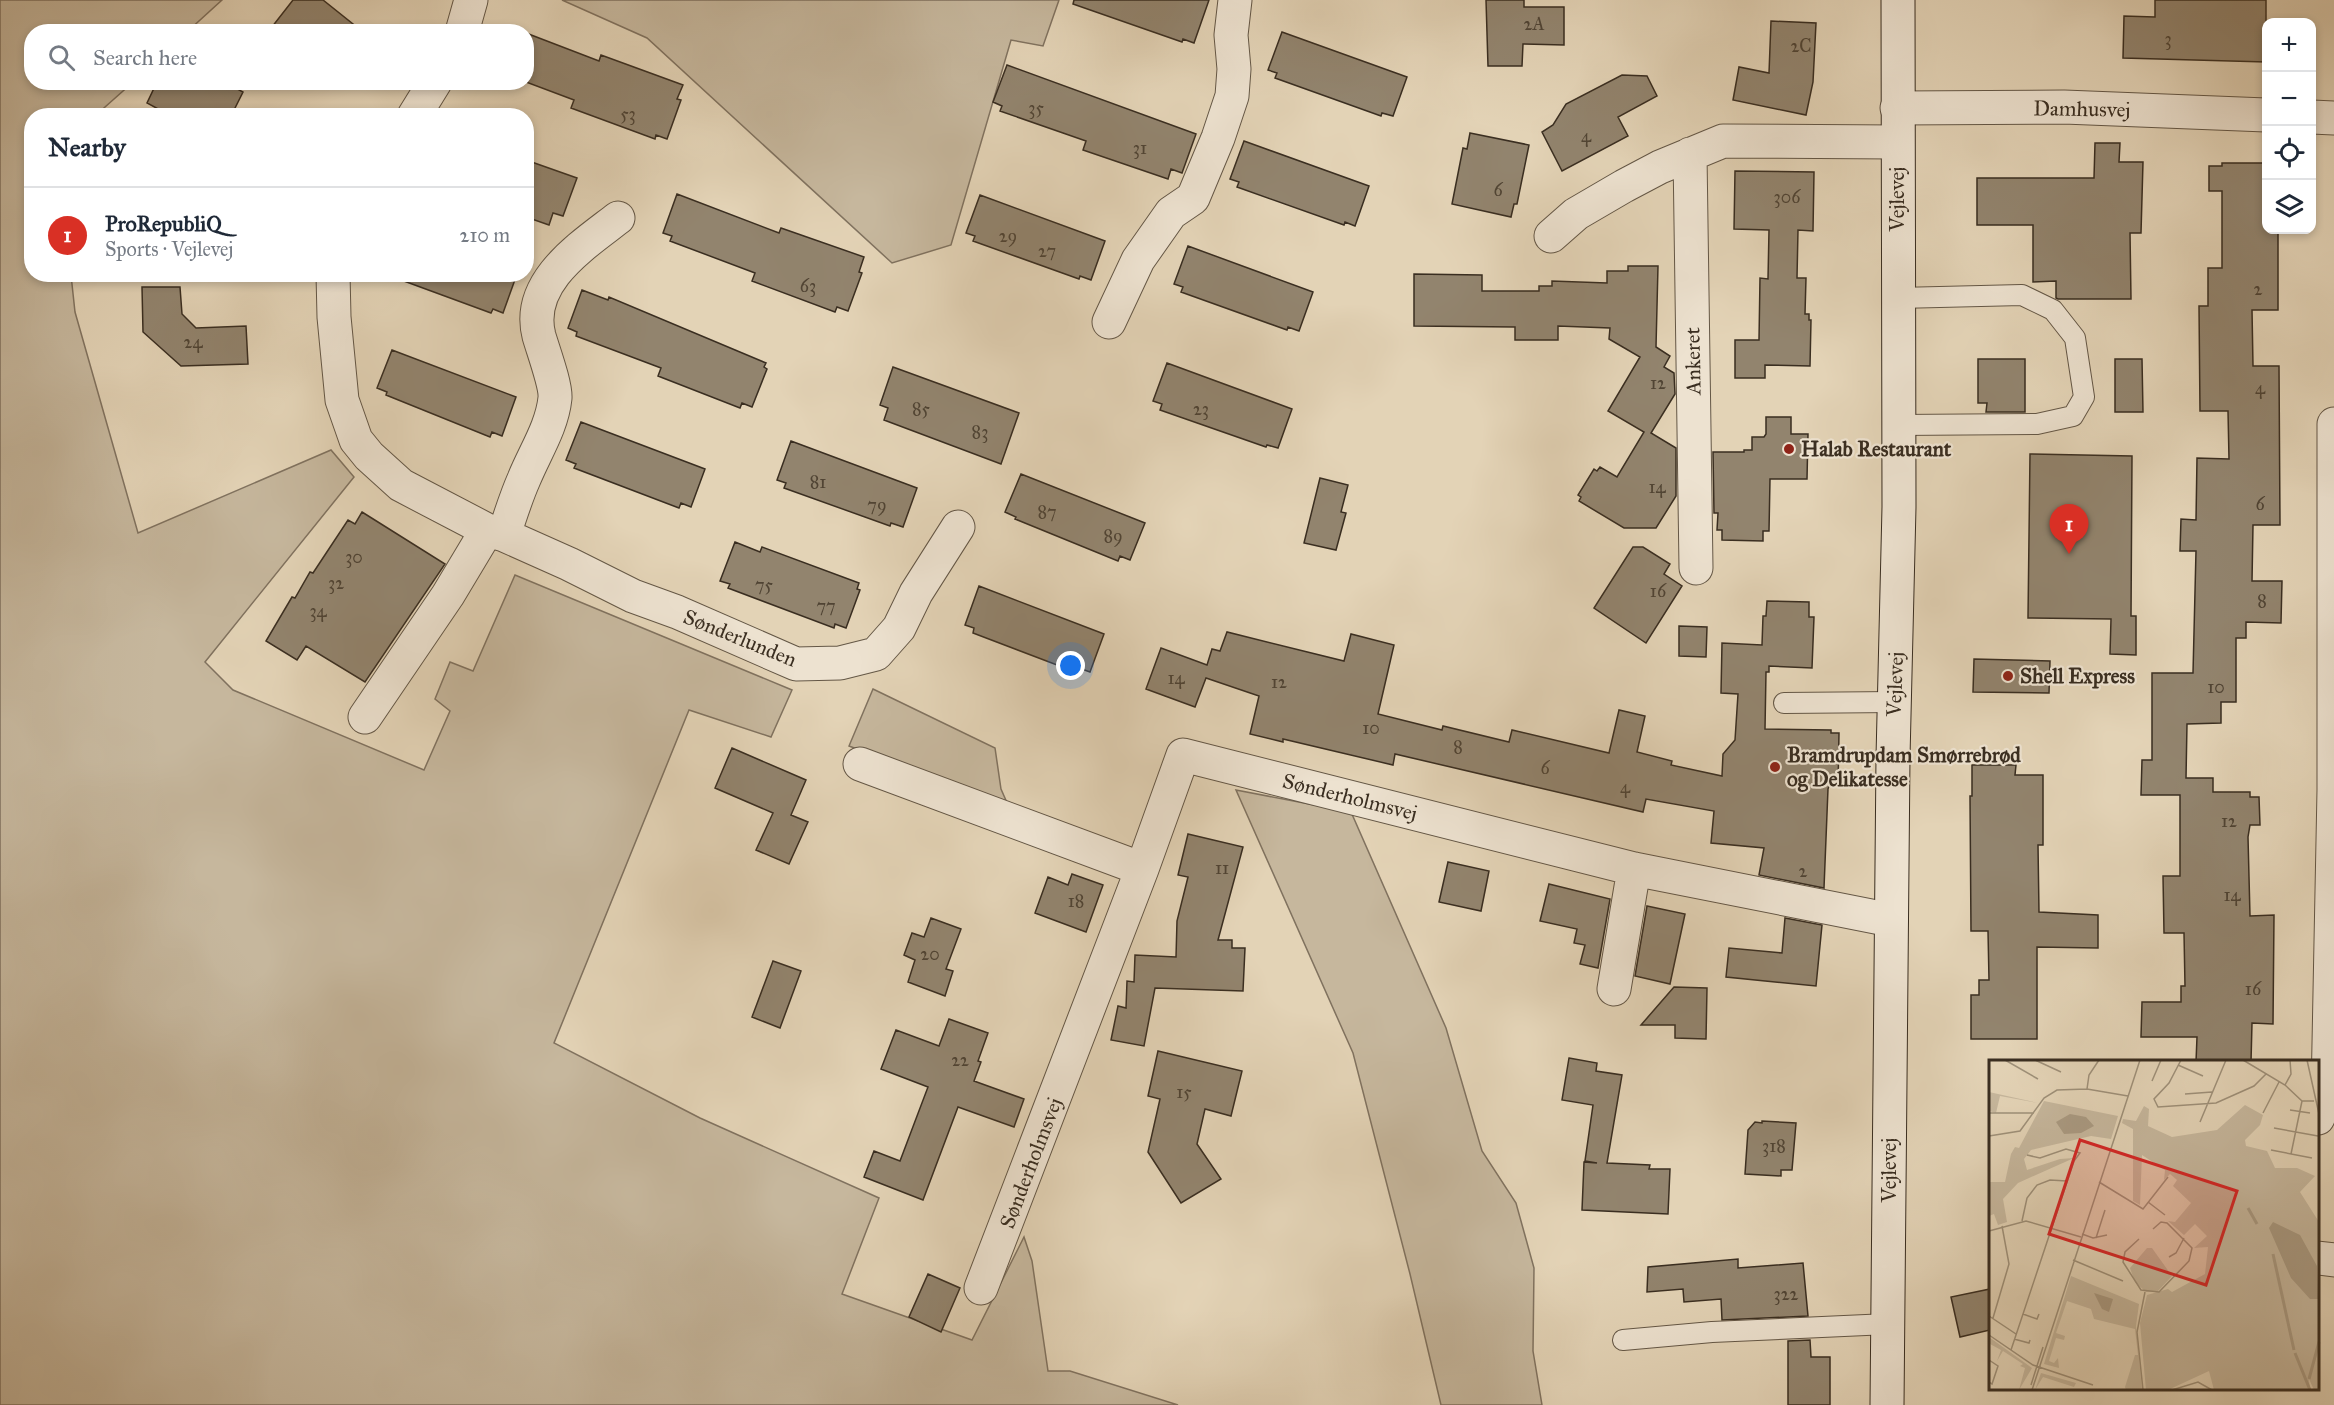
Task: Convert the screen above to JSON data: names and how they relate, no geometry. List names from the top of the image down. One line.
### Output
{"streets":{"street":["Damhusvej","Vejlevej","Ankeret","Sønderlunden","Sønderholmsvej"]},"crossings":[["Damhusvej","Vejlevej"],["Vejlevej","Sønderholmsvej"]],"places":["Halab Restaurant","Shell Express","Bramdrupdam Smørrebrød og Delikatesse"],"house_numbers":["2A","3","2C","35","53","4","31","6","306","29","27","63","2","24","12","4","85","23","83","81","14","6","79","87","89","30","32","75","16","8","77","34","14","12","10","10","8","6","4","12","11","2","14","18","20","16","22","15","318","322"],"page":{"map_buttons":["+","−"],"search":"Search here","heading":"Nearby","list":[{"mark":"1","name":"ProRepubliQ","note":"Sports · Vejlevej","value":"210 m"}],"pins":"1"}}
